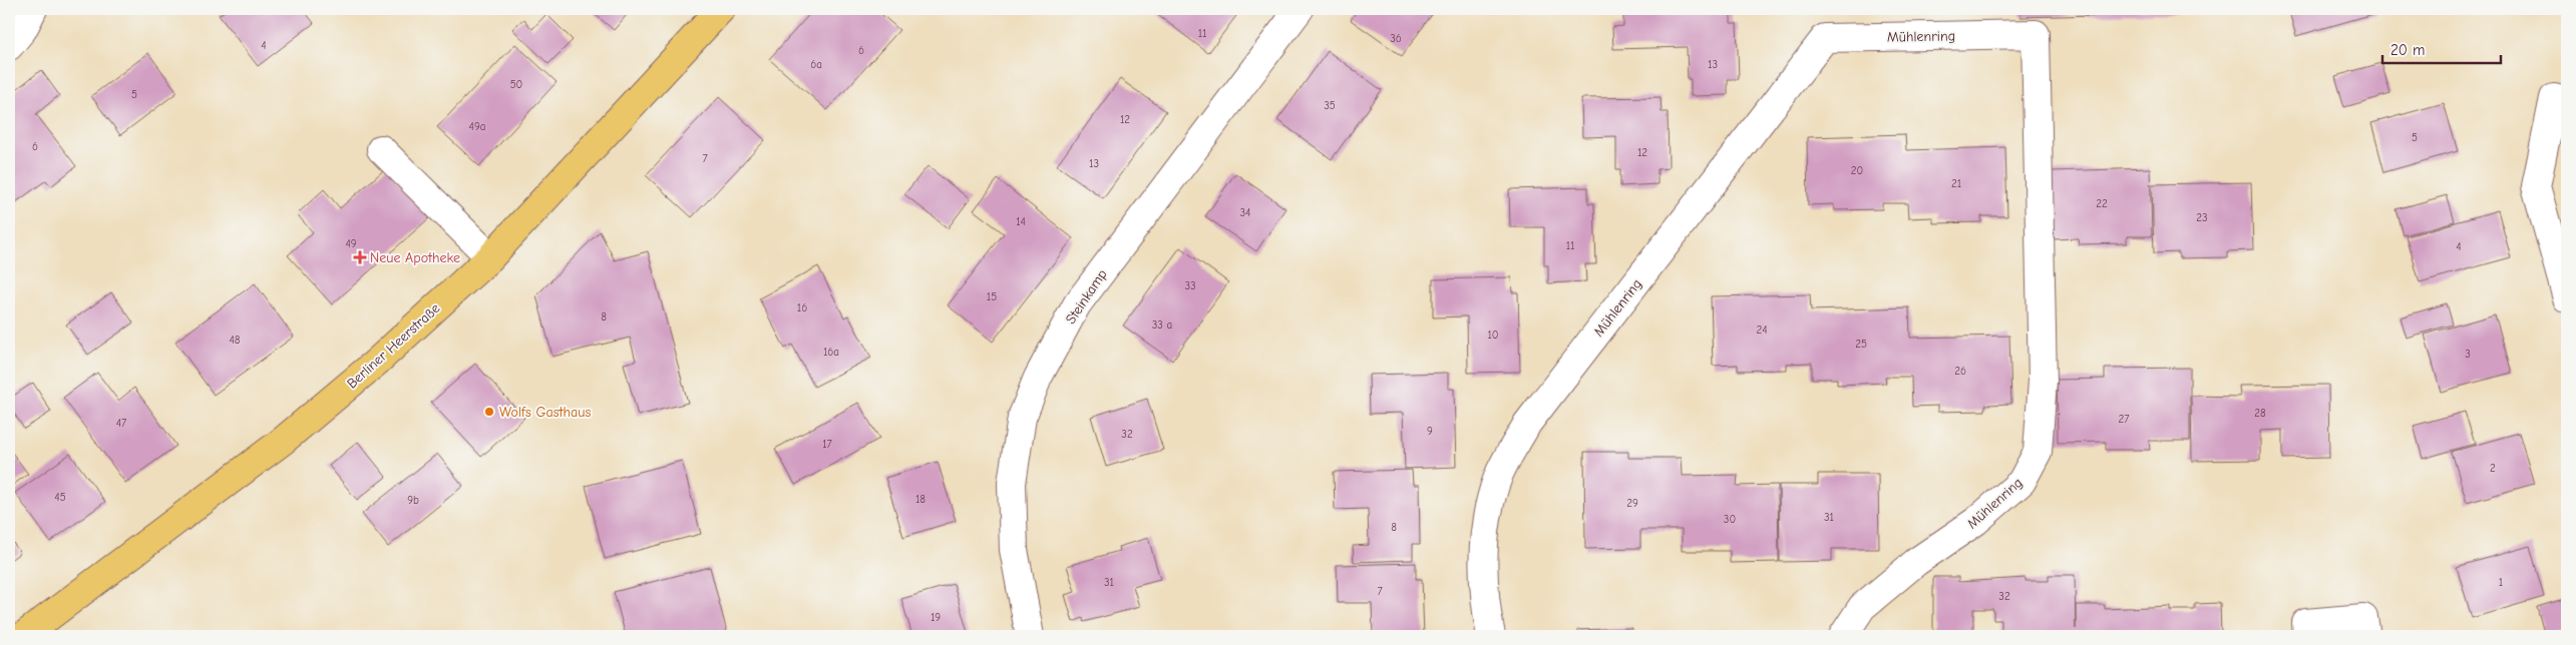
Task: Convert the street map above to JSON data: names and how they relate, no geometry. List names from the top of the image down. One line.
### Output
{"streets":{"main road":["Berliner Heerstraße"],"street":["Mühlenring","Steinkamp"]},"places":{"health":["Neue Apotheke"],"other":["Wolfs Gasthaus"]},"house_numbers":["11","36","4","6","6a","13","50","5","35","12","49a","5","6","12","7","13","20","21","22","34","23","14","49","11","4","33","15","16","8","33 a","24","10","48","25","16a","3","26","28","27","47","9","32","17","2","45","18","9b","29","31","30","8","31","1","7","32","19"],"scale_bar":"20 m"}
